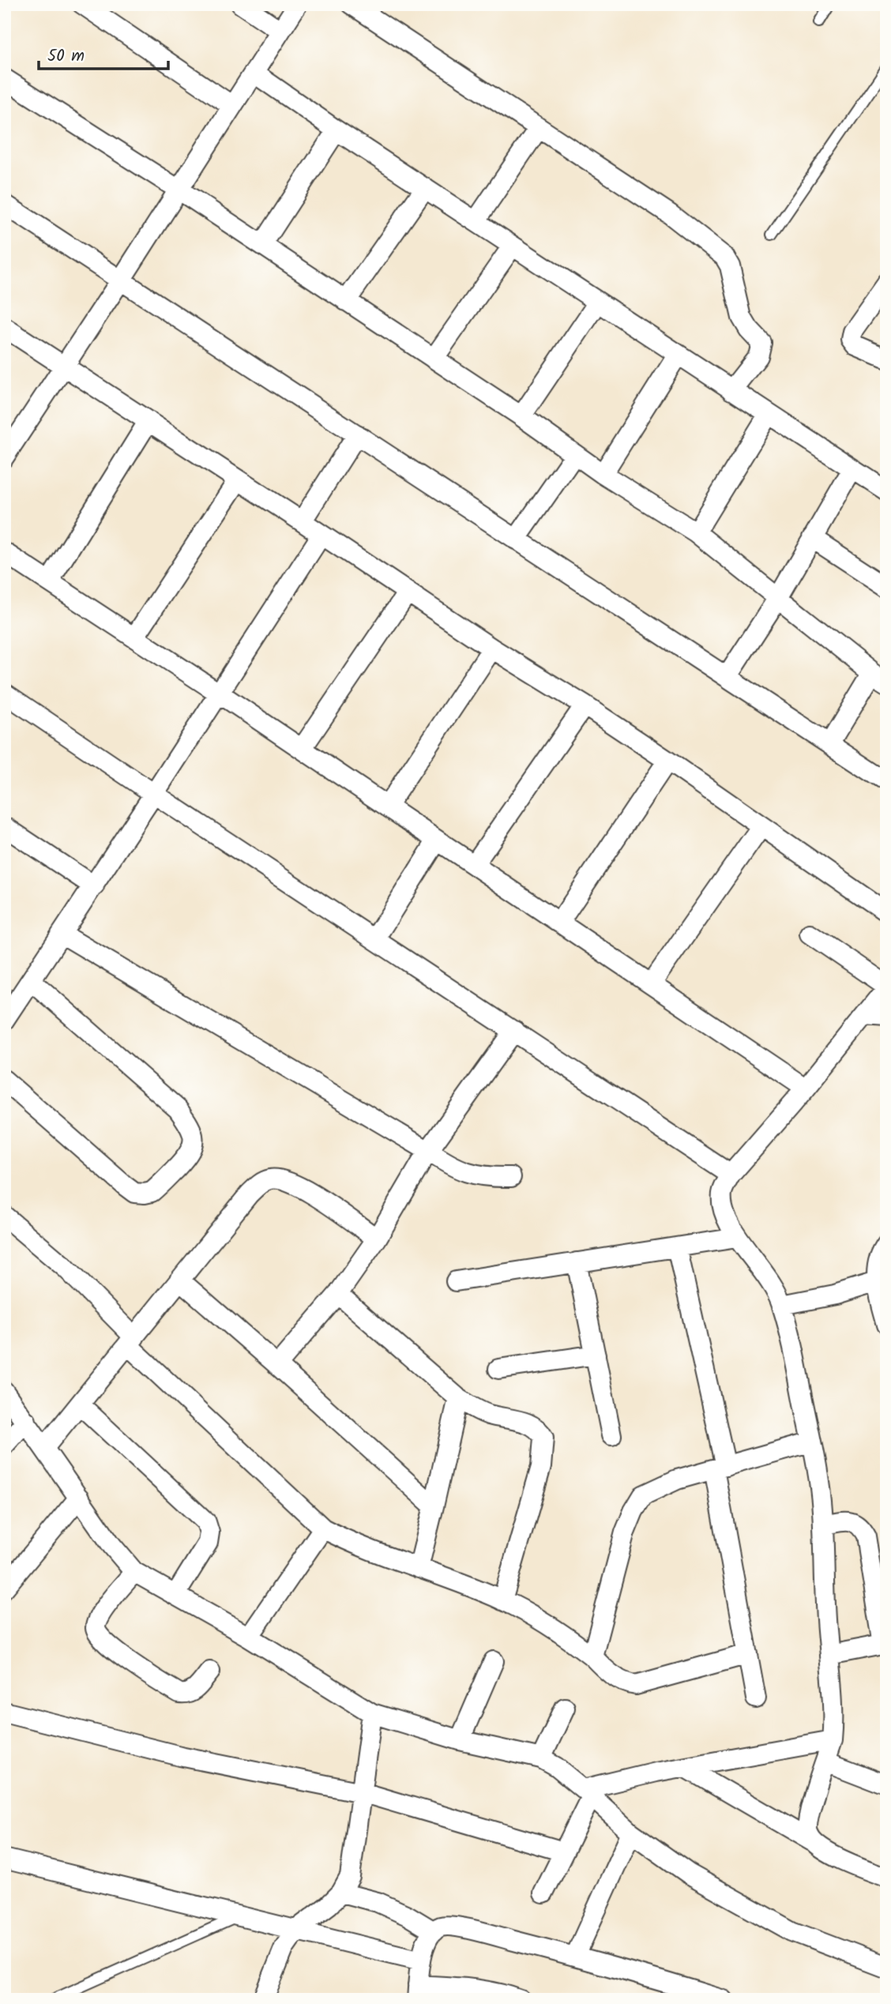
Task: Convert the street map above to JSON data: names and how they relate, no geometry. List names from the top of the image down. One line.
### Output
{"scale_bar":"50 m"}
